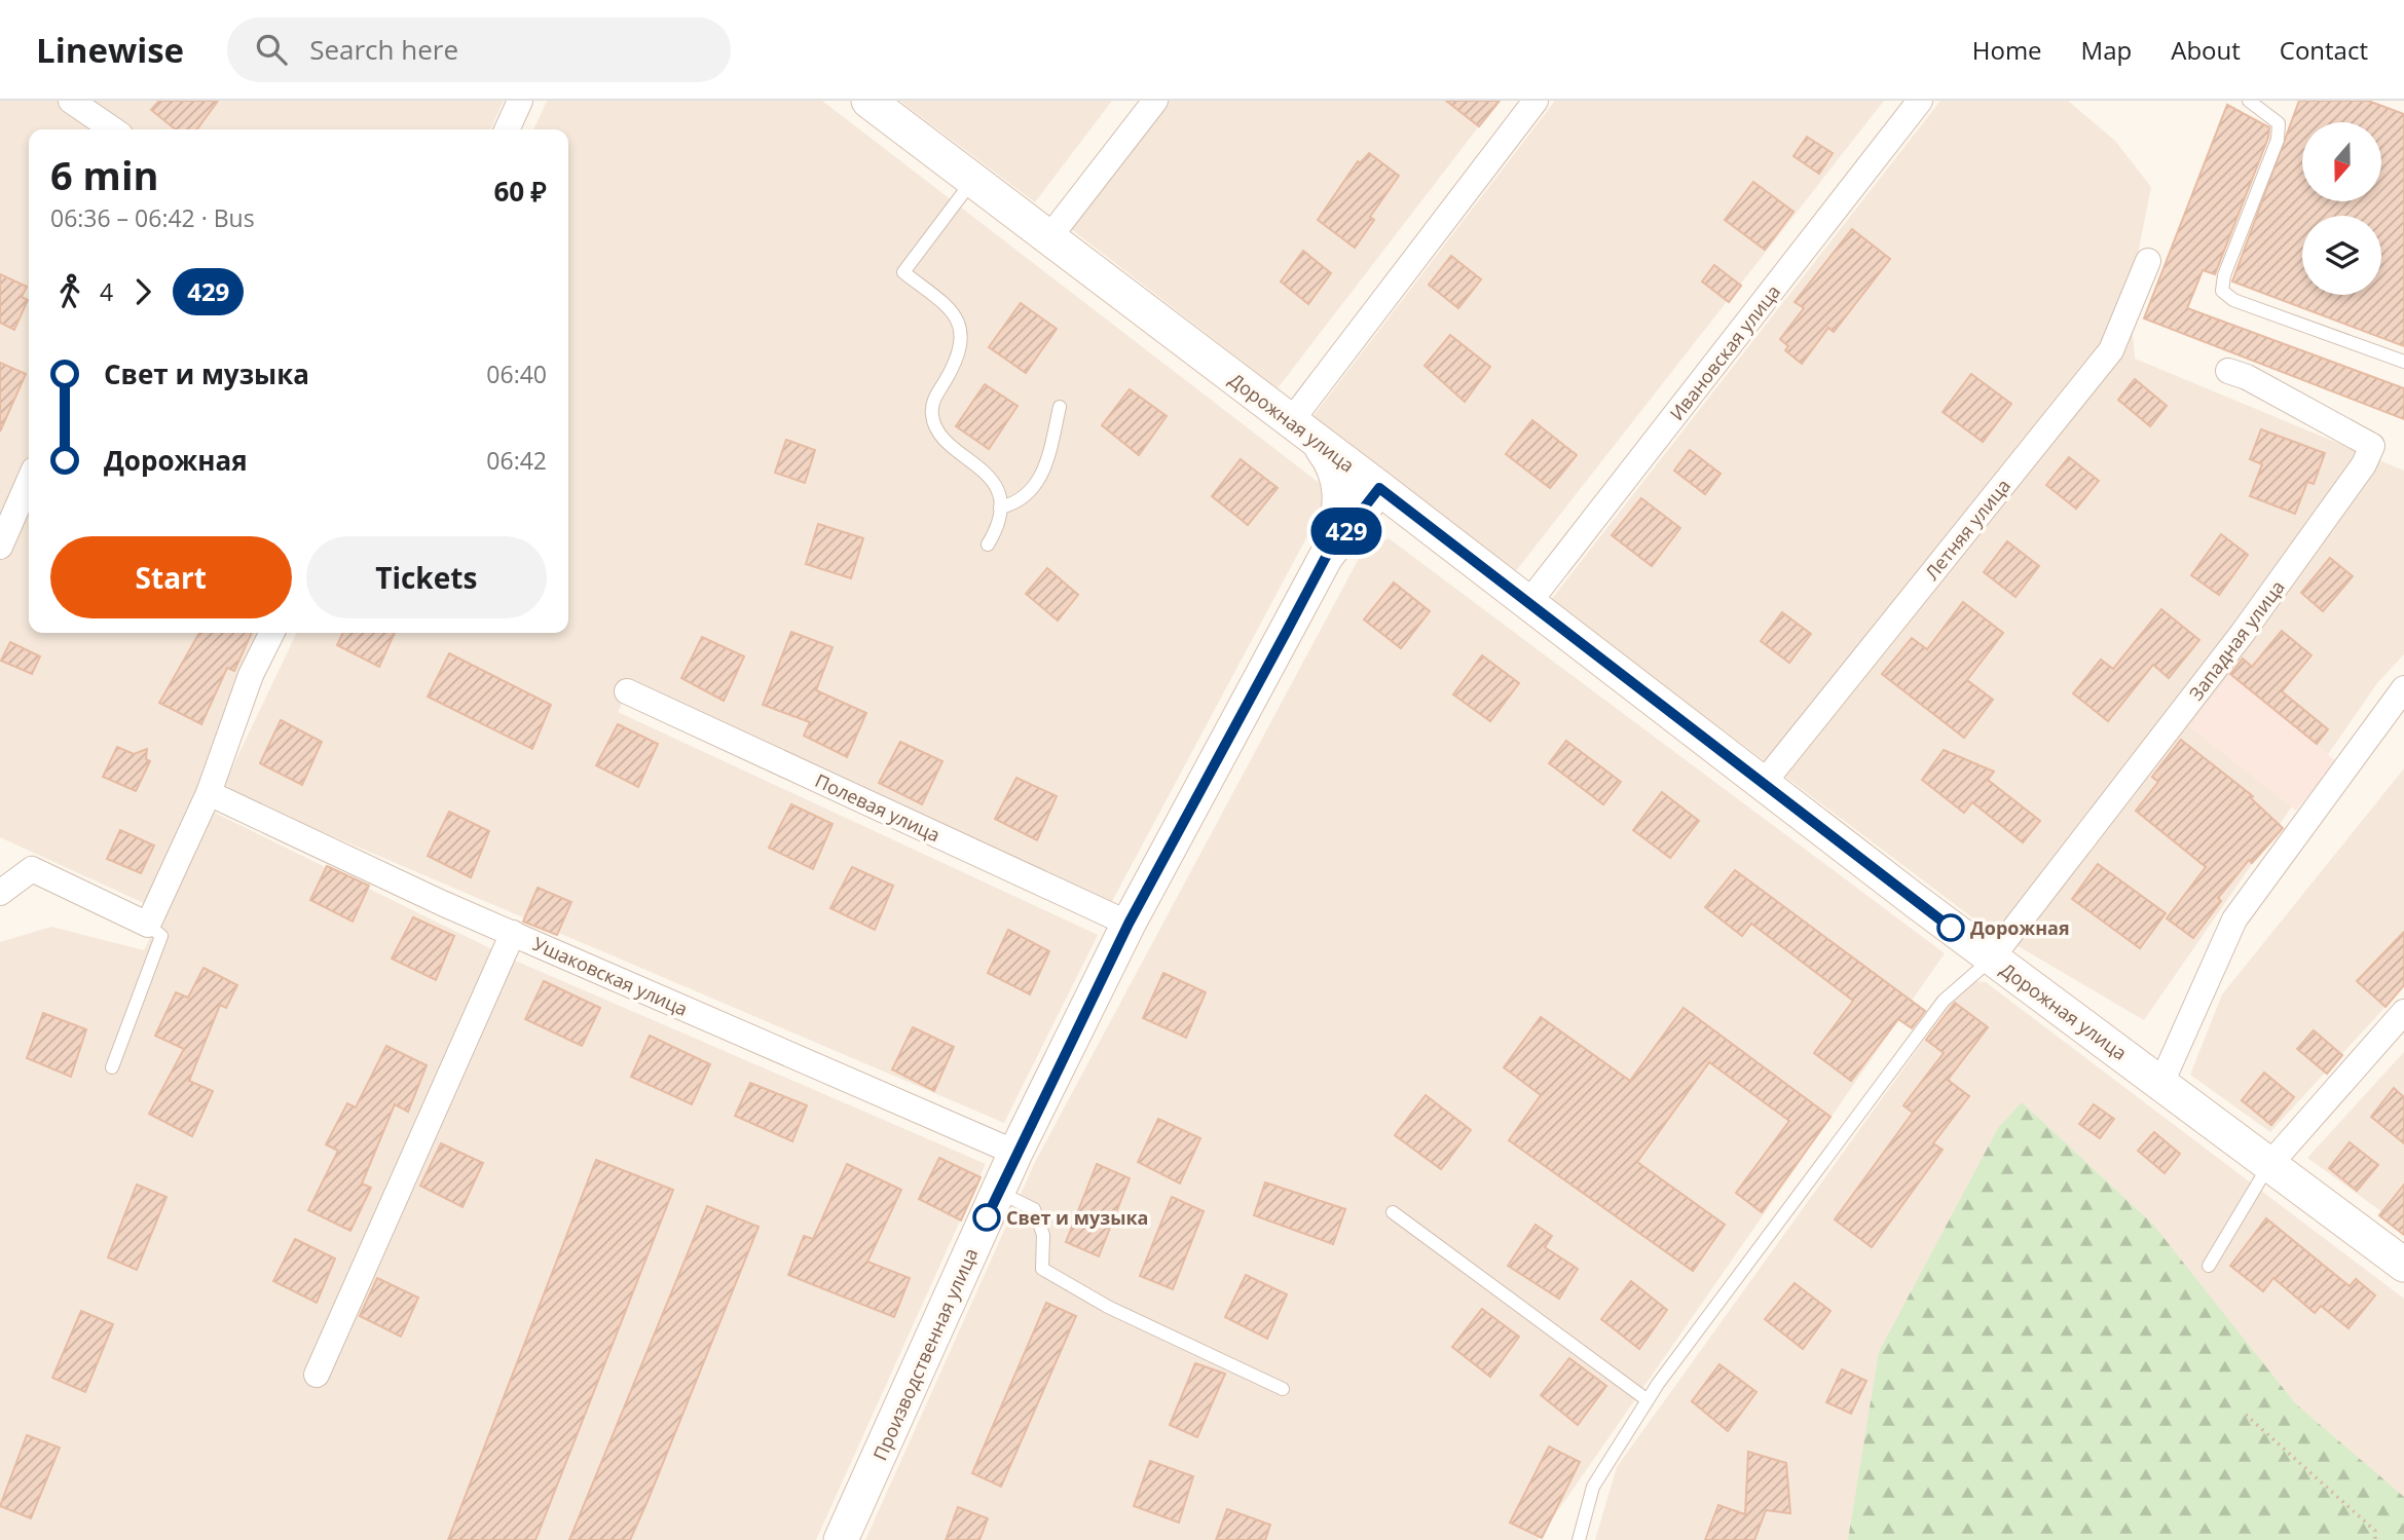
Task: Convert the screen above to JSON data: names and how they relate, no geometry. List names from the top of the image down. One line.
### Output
{"streets":{"main road":["Дорожная улица","Производственная улица"],"street":["Ивановская улица","Летняя улица","Западная улица","Полевая улица","Ушаковская улица"]},"crossings":[["Ивановская улица","Дорожная улица"],["Дорожная улица","Летняя улица"],["Дорожная улица","Западная улица"],["Дорожная улица","Производственная улица"],["Полевая улица","Производственная улица"],["Ушаковская улица","Производственная улица"]],"places":["Дорожная","Свет и музыка"],"lines":["bus line 429"],"north":"bottom","page":{"header":"Linewise","search":"Search here","nav":["Home","Map","About","Contact"],"on_map":"429","heading":["6 min","06:36 – 06:42 · Bus","60 ₽"],"legs":["4","429"],"list":[{"name":"Свет и музыка","value":"06:40"},{"name":"Дорожная","value":"06:42"}],"buttons":["Start","Tickets"]}}
